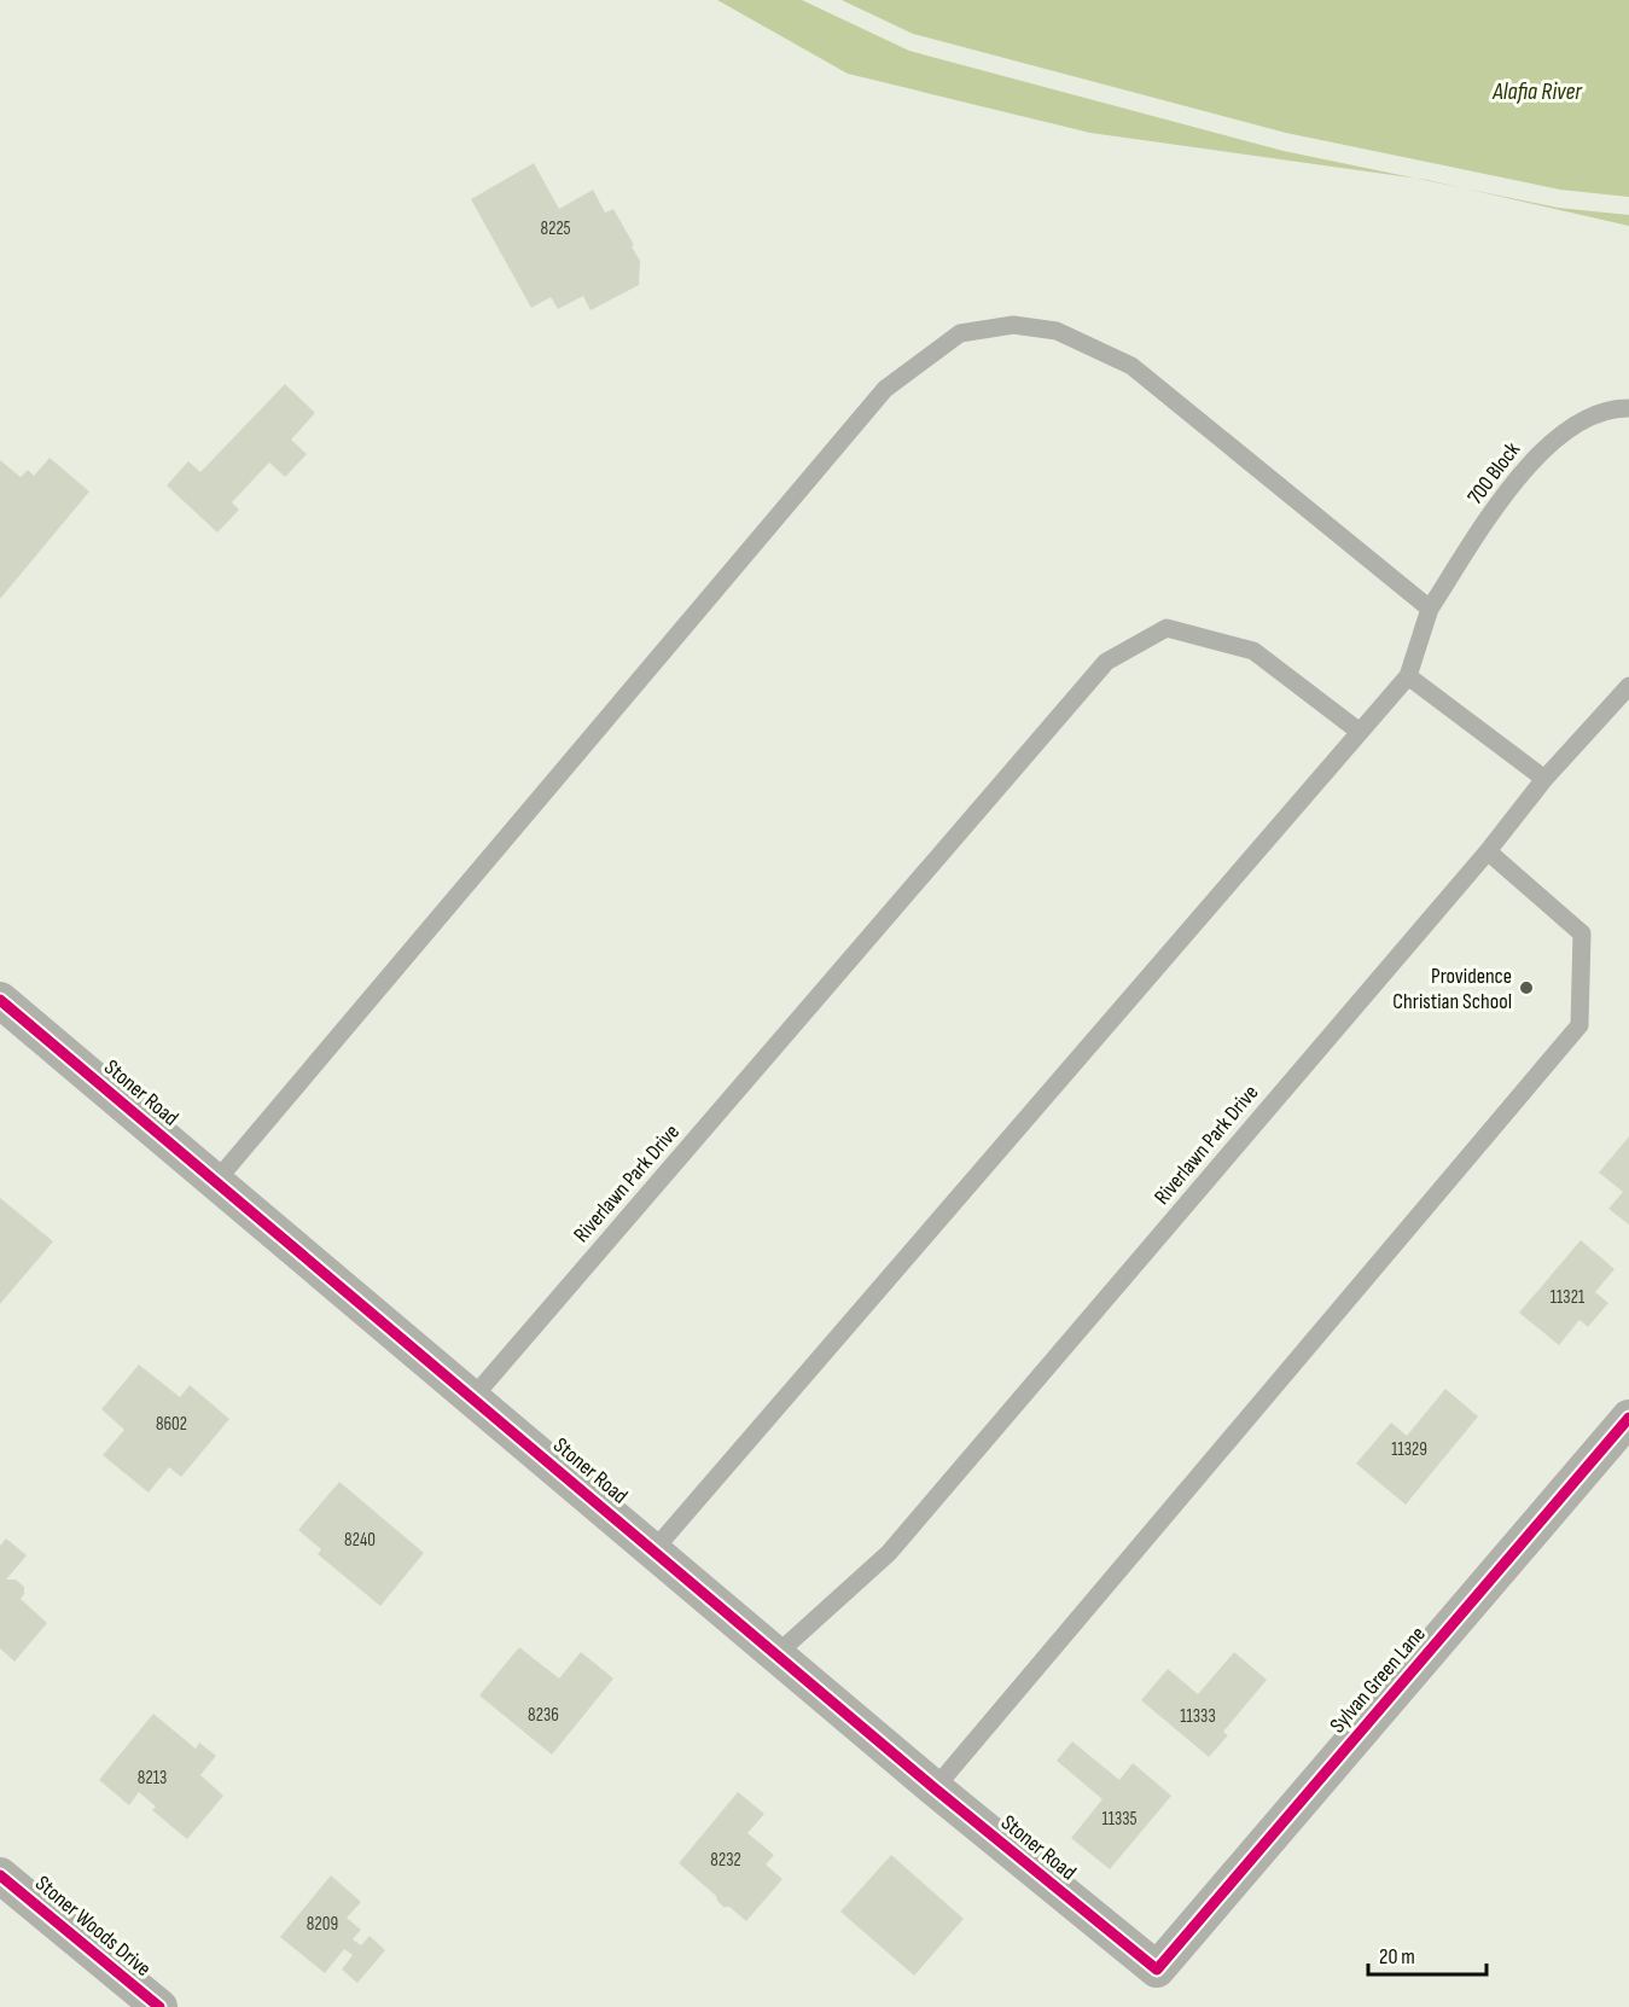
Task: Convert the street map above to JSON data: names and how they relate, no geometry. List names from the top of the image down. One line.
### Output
{"streets":{"street":["Stoner Road","Sylvan Green Lane","Stoner Woods Drive"],"lane":["700 Block","Riverlawn Park Drive"]},"crossings":[["Stoner Road","Riverlawn Park Drive"],["Stoner Road","Sylvan Green Lane"]],"water":["Alafia River"],"places":["Providence Christian School"],"house_numbers":["8225","11321","8602","11329","8240","8236","11333","8213","11335","8232","8209"],"scale_bar":"20 m"}
